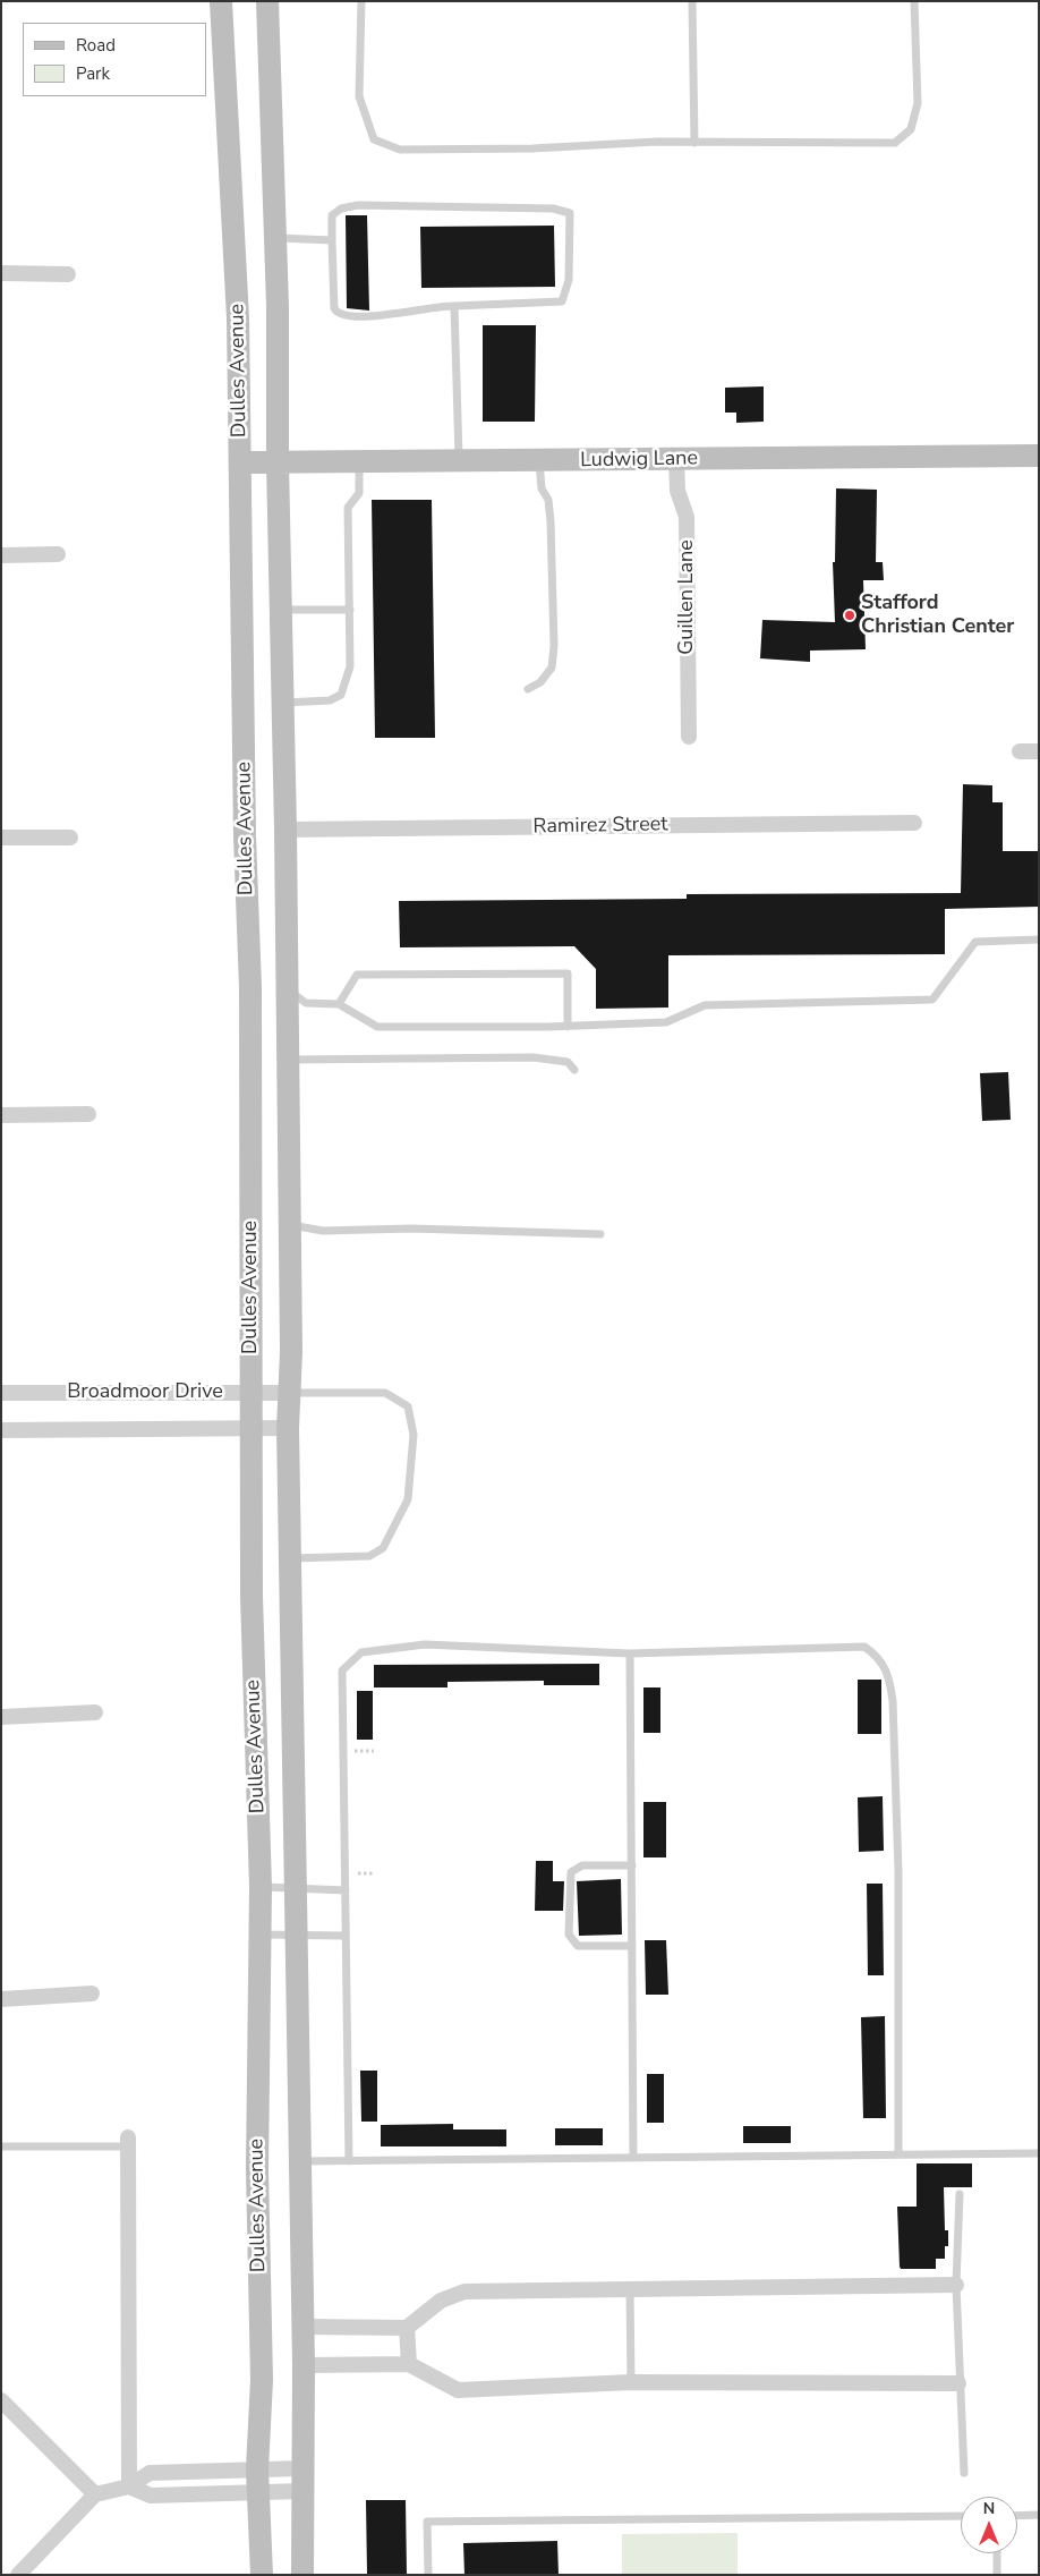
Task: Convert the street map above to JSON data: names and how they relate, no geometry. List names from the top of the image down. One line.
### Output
{"streets":{"main road":["Dulles Avenue","Ludwig Lane"],"street":["Guillen Lane","Ramirez Street","Broadmoor Drive"]},"crossings":[["Dulles Avenue","Ludwig Lane"],["Dulles Avenue","Ramirez Street"],["Dulles Avenue","Broadmoor Drive"],["Ludwig Lane","Guillen Lane"]],"places":["Stafford Christian Center"],"legend":["Road","Park"],"north":"top"}
